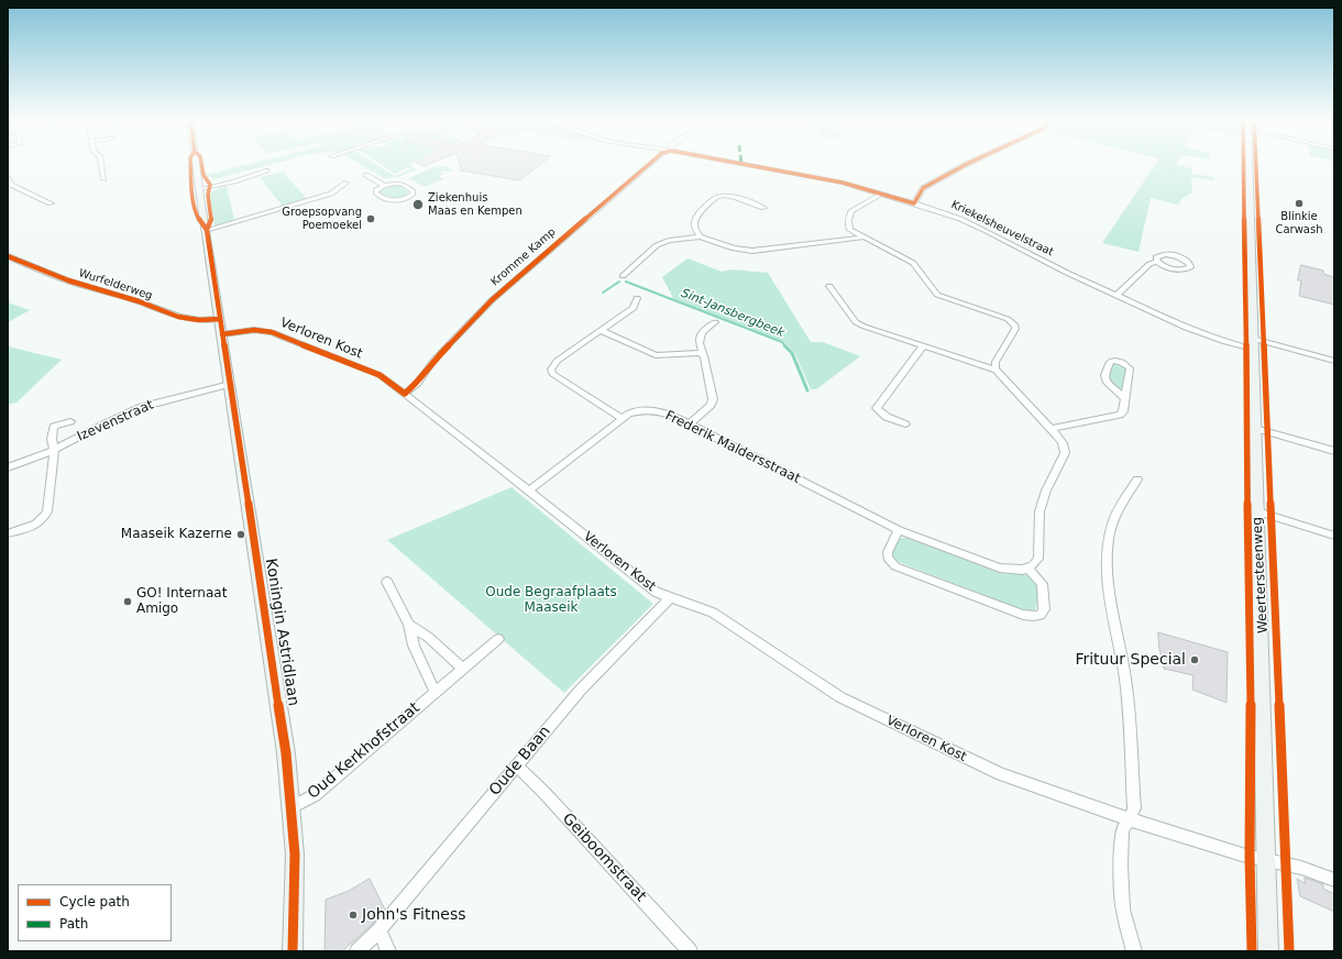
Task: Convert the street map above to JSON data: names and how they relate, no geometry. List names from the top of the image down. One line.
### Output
{"streets":{"main road":["Weertersteenweg","Koningin Astridlaan"],"street":["Kriekelsheuvelstraat","Kromme Kamp","Wurfelderweg","Verloren Kost","Izevenstraat","Frederik Maldersstraat","Oud Kerkhofstraat","Oude Baan","Geiboomstraat"]},"crossings":[["Kriekelsheuvelstraat","Weertersteenweg"],["Kromme Kamp","Verloren Kost"],["Wurfelderweg","Koningin Astridlaan"],["Verloren Kost","Frederik Maldersstraat"],["Verloren Kost","Weertersteenweg"],["Verloren Kost","Koningin Astridlaan"],["Verloren Kost","Oude Baan"],["Izevenstraat","Koningin Astridlaan"],["Koningin Astridlaan","Oud Kerkhofstraat"],["Oude Baan","Geiboomstraat"]],"water":["Sint-Jansbergbeek"],"parks":["Oude Begraafplaats Maaseik"],"places":["Blinkie Carwash","Ziekenhuis Maas en Kempen","Groepsopvang Poemoekel","Maaseik Kazerne","GO! Internaat Amigo","Frituur Special","John's Fitness"],"legend":["Cycle path","Path"]}
